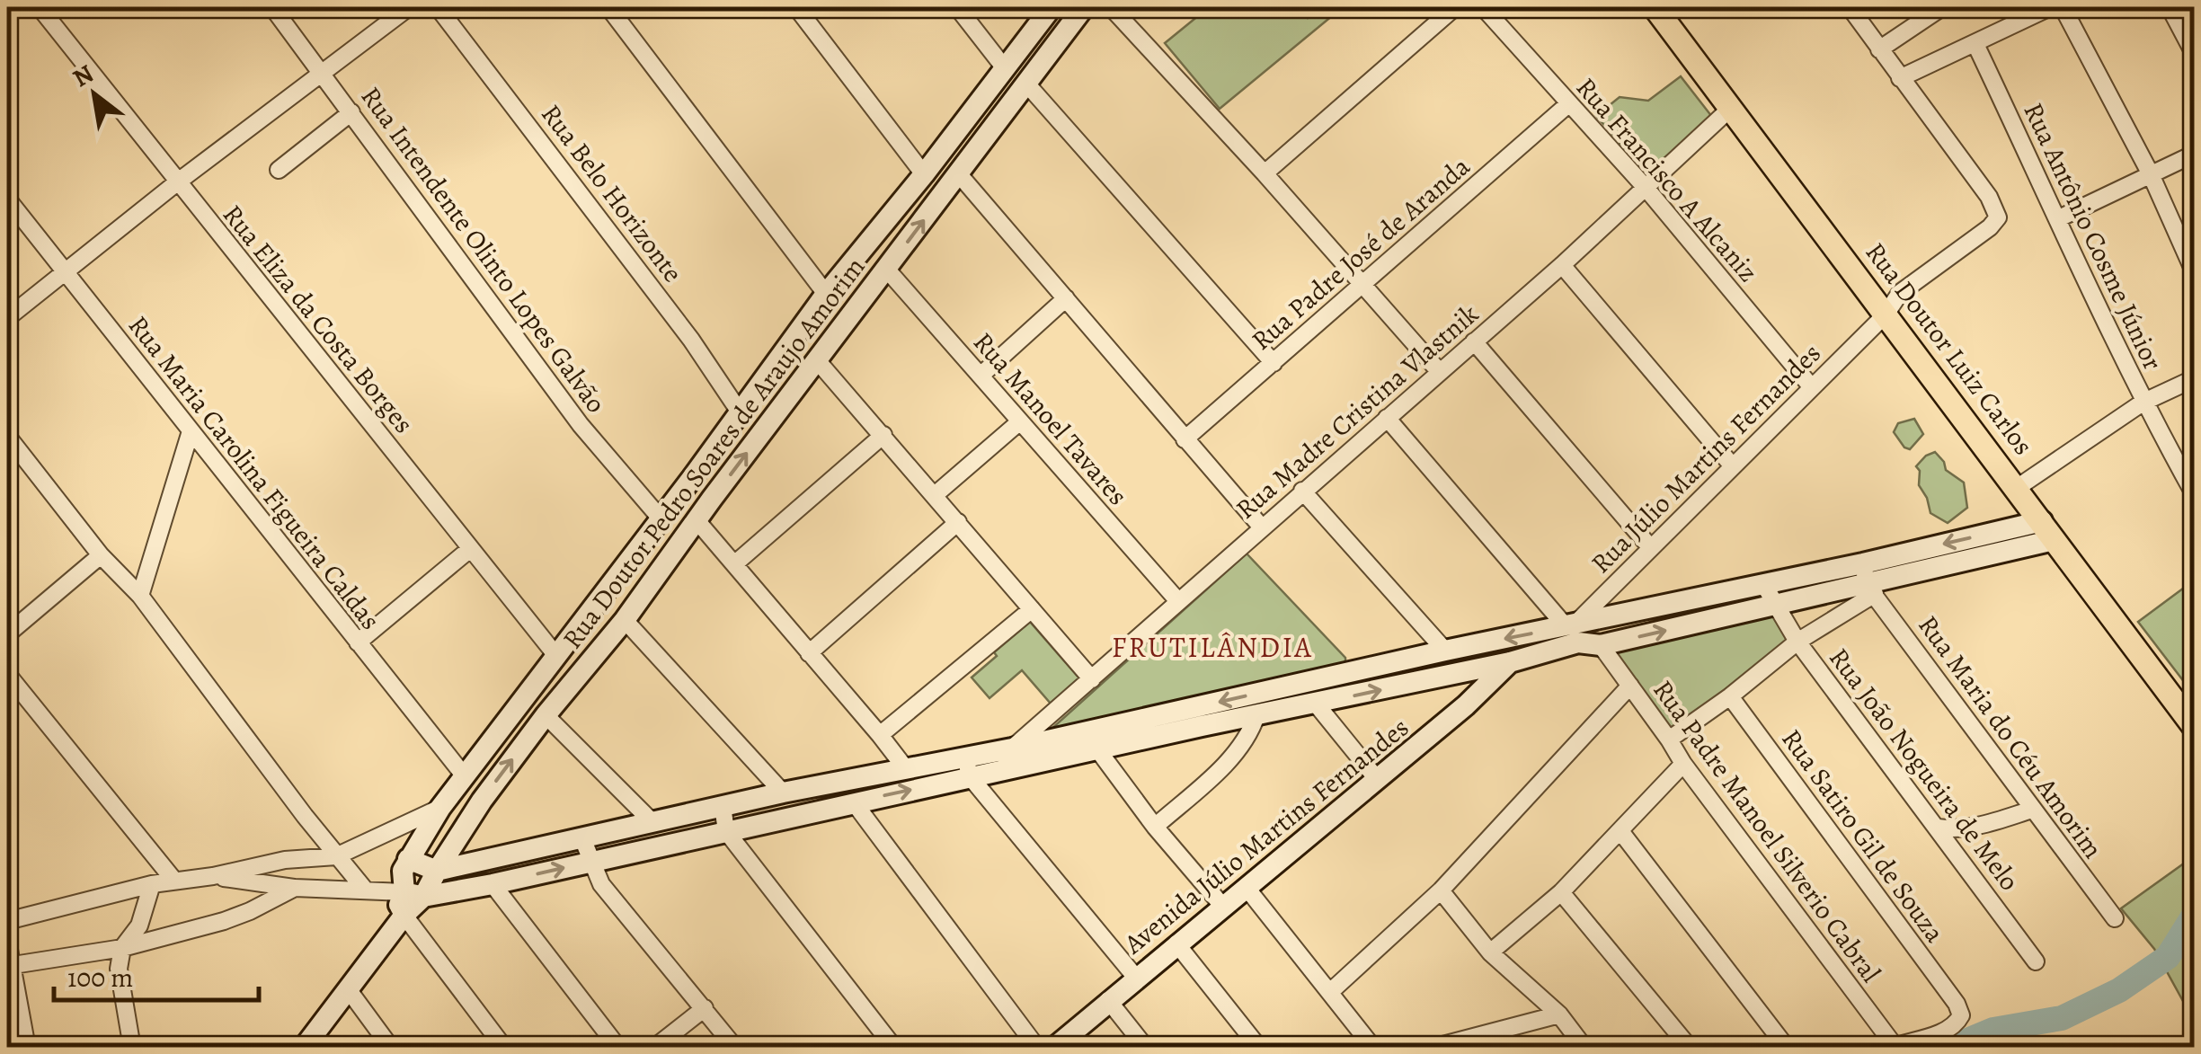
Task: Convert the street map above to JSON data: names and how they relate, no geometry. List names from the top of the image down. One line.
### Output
{"streets":{"main road":["Rua Doutor Luiz Carlos"],"street":["Rua Francisco A Alcaniz","Rua Belo Horizonte","Rua Antônio Cosme Júnior","Rua Intendente Olinto Lopes Galvão","Rua Padre José de Aranda","Rua Eliza da Costa Borges","Rua Madre Cristina Vlastnik","Rua Manoel Tavares","Rua Doutor Pedro Soares de Araujo Amorim","Rua Júlio Martins Fernandes","Rua Maria Carolina Figueira Caldas","Rua Maria do Céu Amorim","Rua João Nogueira de Melo","Rua Padre Manoel Silverio Cabral","Avenida Júlio Martins Fernandes","Rua Satiro Gil de Souza"]},"crossings":[["Rua Francisco A Alcaniz","Rua Padre José de Aranda"],["Rua Francisco A Alcaniz","Rua Madre Cristina Vlastnik"],["Rua Francisco A Alcaniz","Rua Júlio Martins Fernandes"],["Rua Belo Horizonte","Rua Doutor Pedro Soares de Araujo Amorim"],["Rua Intendente Olinto Lopes Galvão","Rua Doutor Pedro Soares de Araujo Amorim"],["Rua Eliza da Costa Borges","Rua Doutor Pedro Soares de Araujo Amorim"],["Rua Doutor Luiz Carlos","Rua Madre Cristina Vlastnik"],["Rua Doutor Luiz Carlos","Rua Júlio Martins Fernandes"],["Rua Madre Cristina Vlastnik","Rua Manoel Tavares"],["Rua Manoel Tavares","Rua Doutor Pedro Soares de Araujo Amorim"],["Rua Doutor Pedro Soares de Araujo Amorim","Rua Maria Carolina Figueira Caldas"],["Rua Padre Manoel Silverio Cabral","Rua Satiro Gil de Souza"]],"districts":["FRUTILÂNDIA"],"scale_bar":"100 m","north":"top left"}
